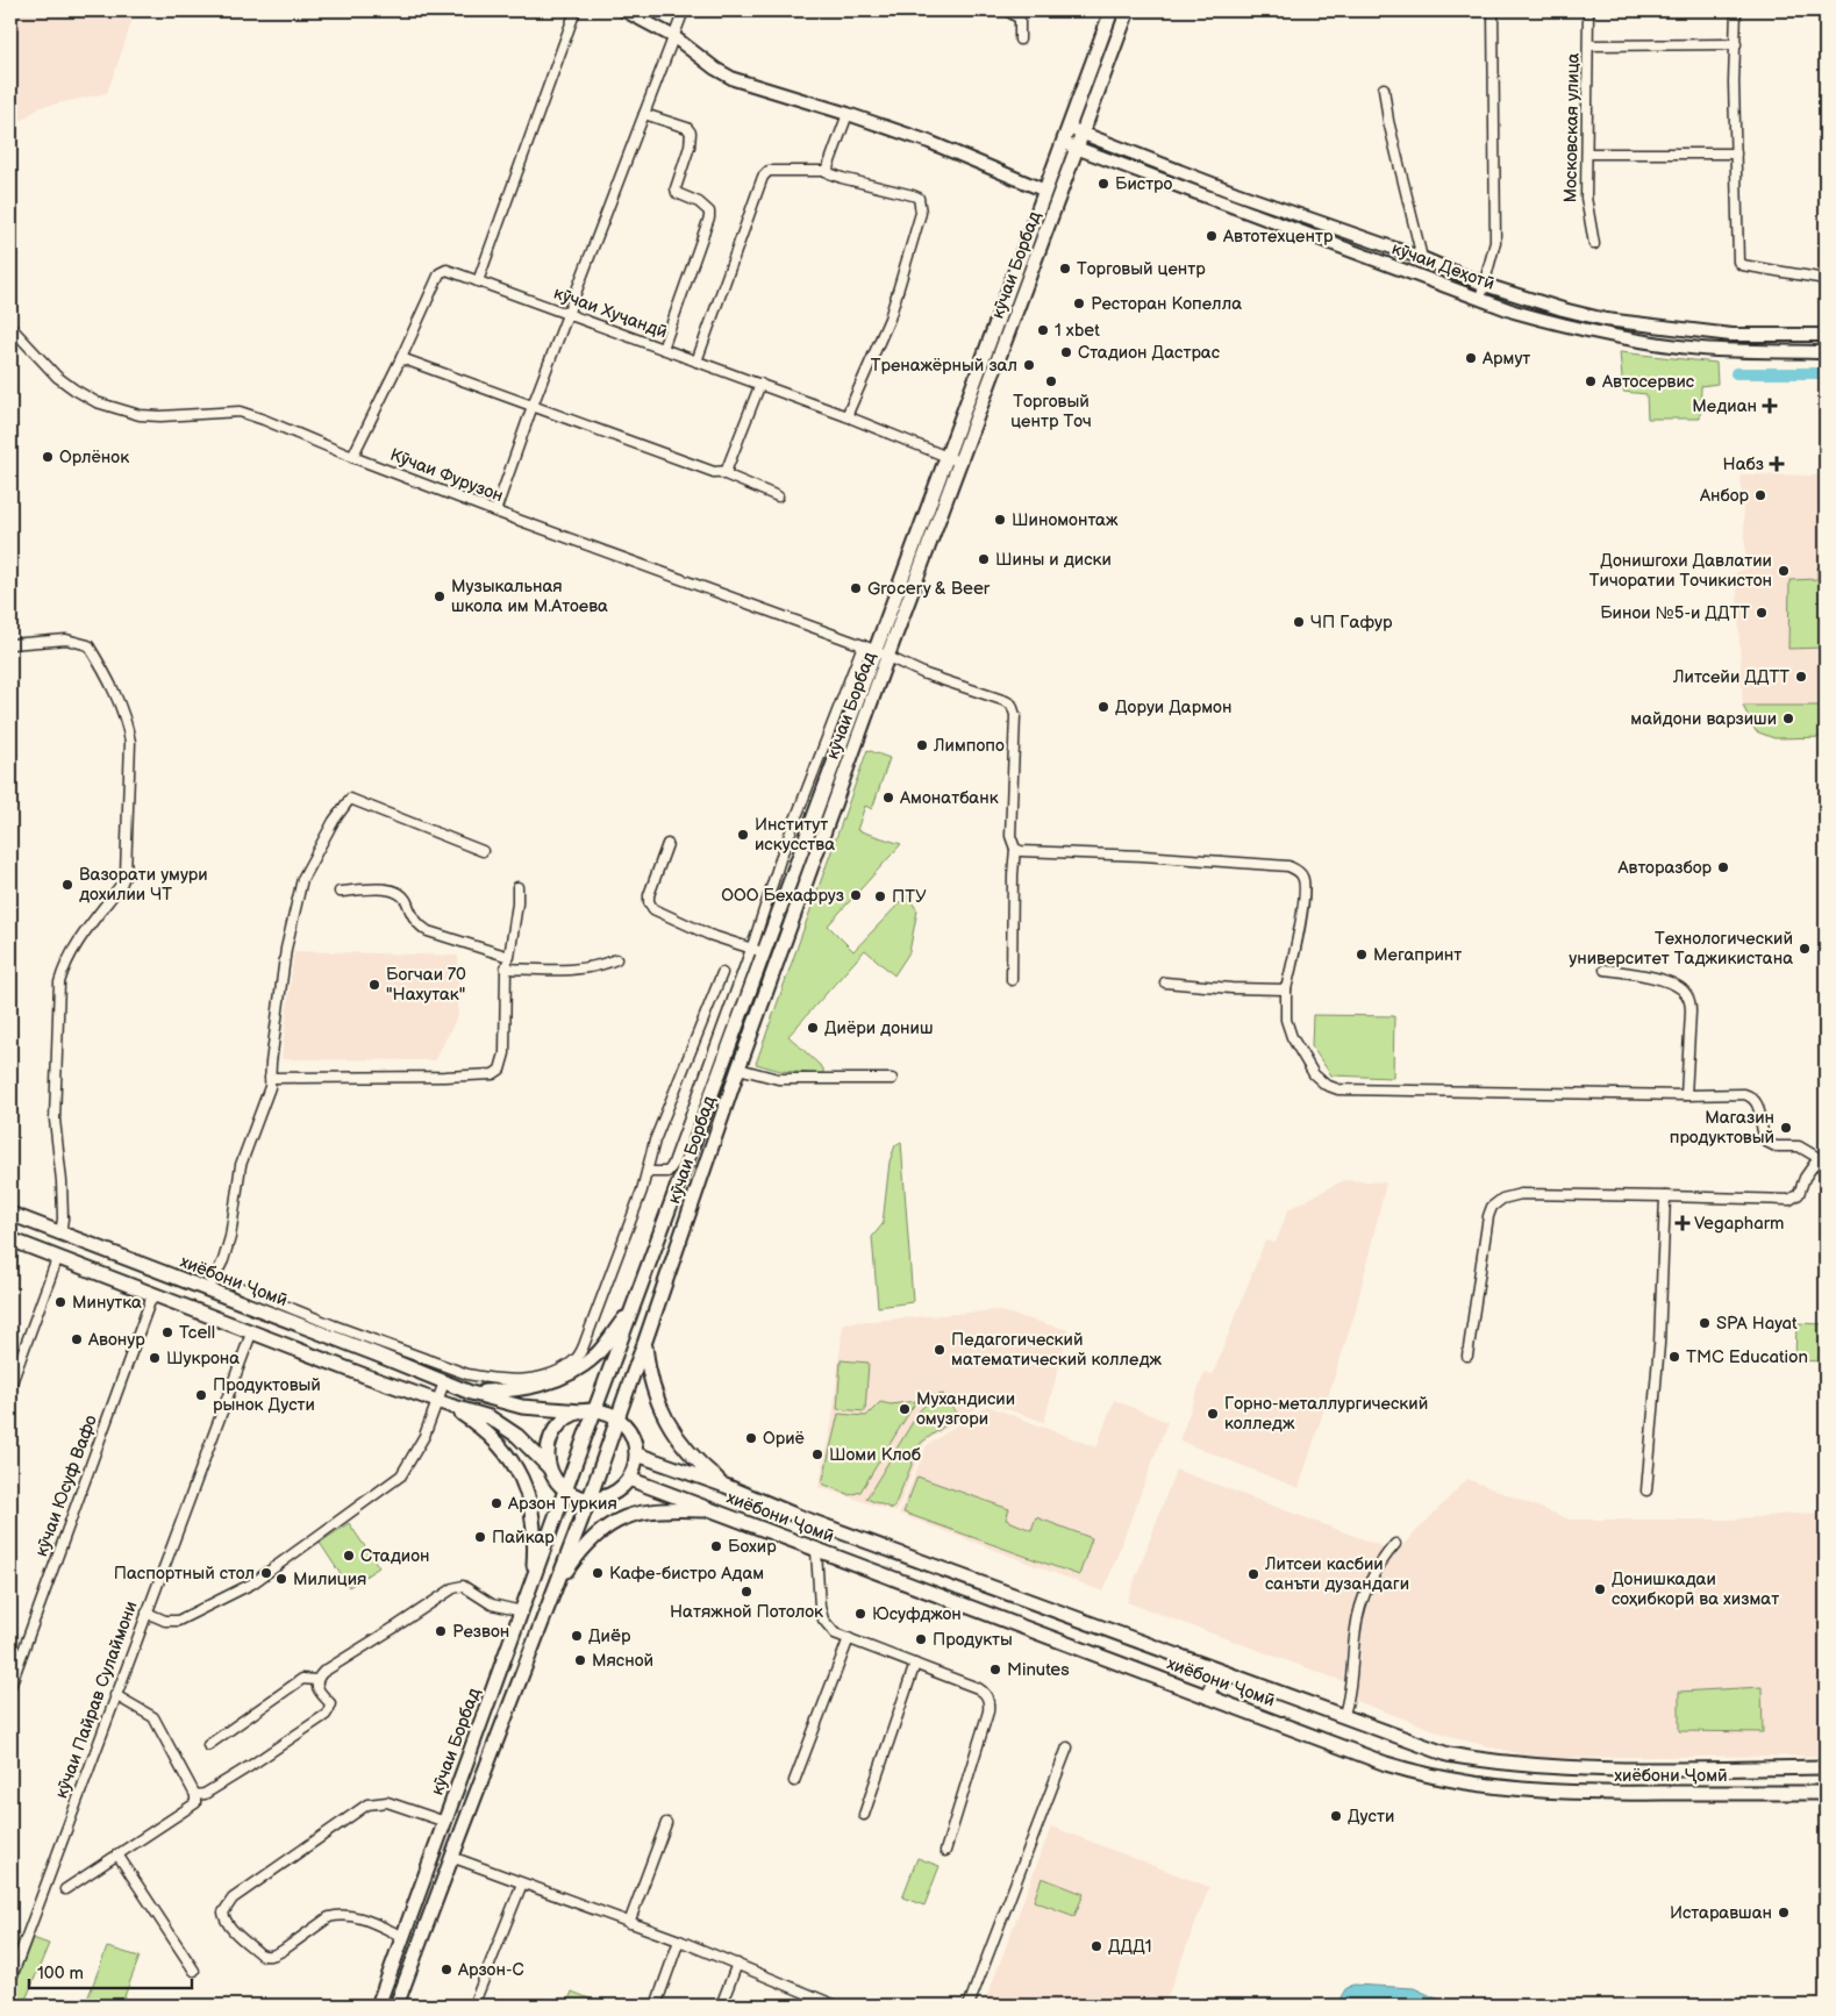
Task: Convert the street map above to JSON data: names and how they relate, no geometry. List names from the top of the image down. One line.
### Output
{"streets":{"main road":["кӯчаи Борбад","хиёбони Ҷомӣ"],"street":["Московская улица","кӯчаи Деҳотӣ","кӯчаи Хуҷандӣ","Кӯчаи Фурузон","кӯчаи Юсуф Вафо","кӯчаи Пайрав Сулаймони"]},"crossings":[["кӯчаи Борбад","кӯчаи Деҳотӣ"],["кӯчаи Борбад","кӯчаи Хуҷандӣ"],["кӯчаи Борбад","Кӯчаи Фурузон"],["кӯчаи Хуҷандӣ","Кӯчаи Фурузон"]],"places":{"other":["Бистро","Автотехцентр","Торговый центр","Ресторан Копелла","1 xbet","Стадион Дастрас","Армут","Тренажёрный зал","Торговый центр Точ","Автосервис","Орлёнок","Анбор","Шиномонтаж","Шины и диски","Донишгохи Давлатии Тичоратии Точикистон","Grocery & Beer","Музыкальная школа им М.Атоева","Бинои №5-и ДДТТ","ЧП Гафур","Литсейи ДДТТ","Доруи Дармон","майдони варзиши","Лимпопо","Амонатбанк","Институт искусства","Авторазбор","Вазорати умури дохилии ЧТ","ООО Бехафруз","ПТУ","Технологический университет Таджикистана","Мегапринт","Богчаи 70 \"Нахутак\"","Диёри дониш","Магазин продуктовый","Минутка","SPA Hayat","Tcell","Авонур","Педагогический математический колледж","TMC Education","Шукрона","Продуктовый рынок Дусти","Мухандисии омузгори","Горно-металлургический колледж","Ориё","Шоми Клоб","Арзон Туркия","Пайкар","Бохир","Стадион","Паспортный стол","Кафе-бистро Адам","Литсеи касбии санъти дузандаги","Милиция","Донишкадаи соҳибкорӣ ва хизмат","Натяжной Потолок","Юсуфджон","Резвон","Диëр","Продукты","Мясной","Minutes","Дусти","Истаравшан","ДДД1","Арзон-С"],"health":["Медиан","Набз","Vegapharm"]},"scale_bar":"100 m"}
